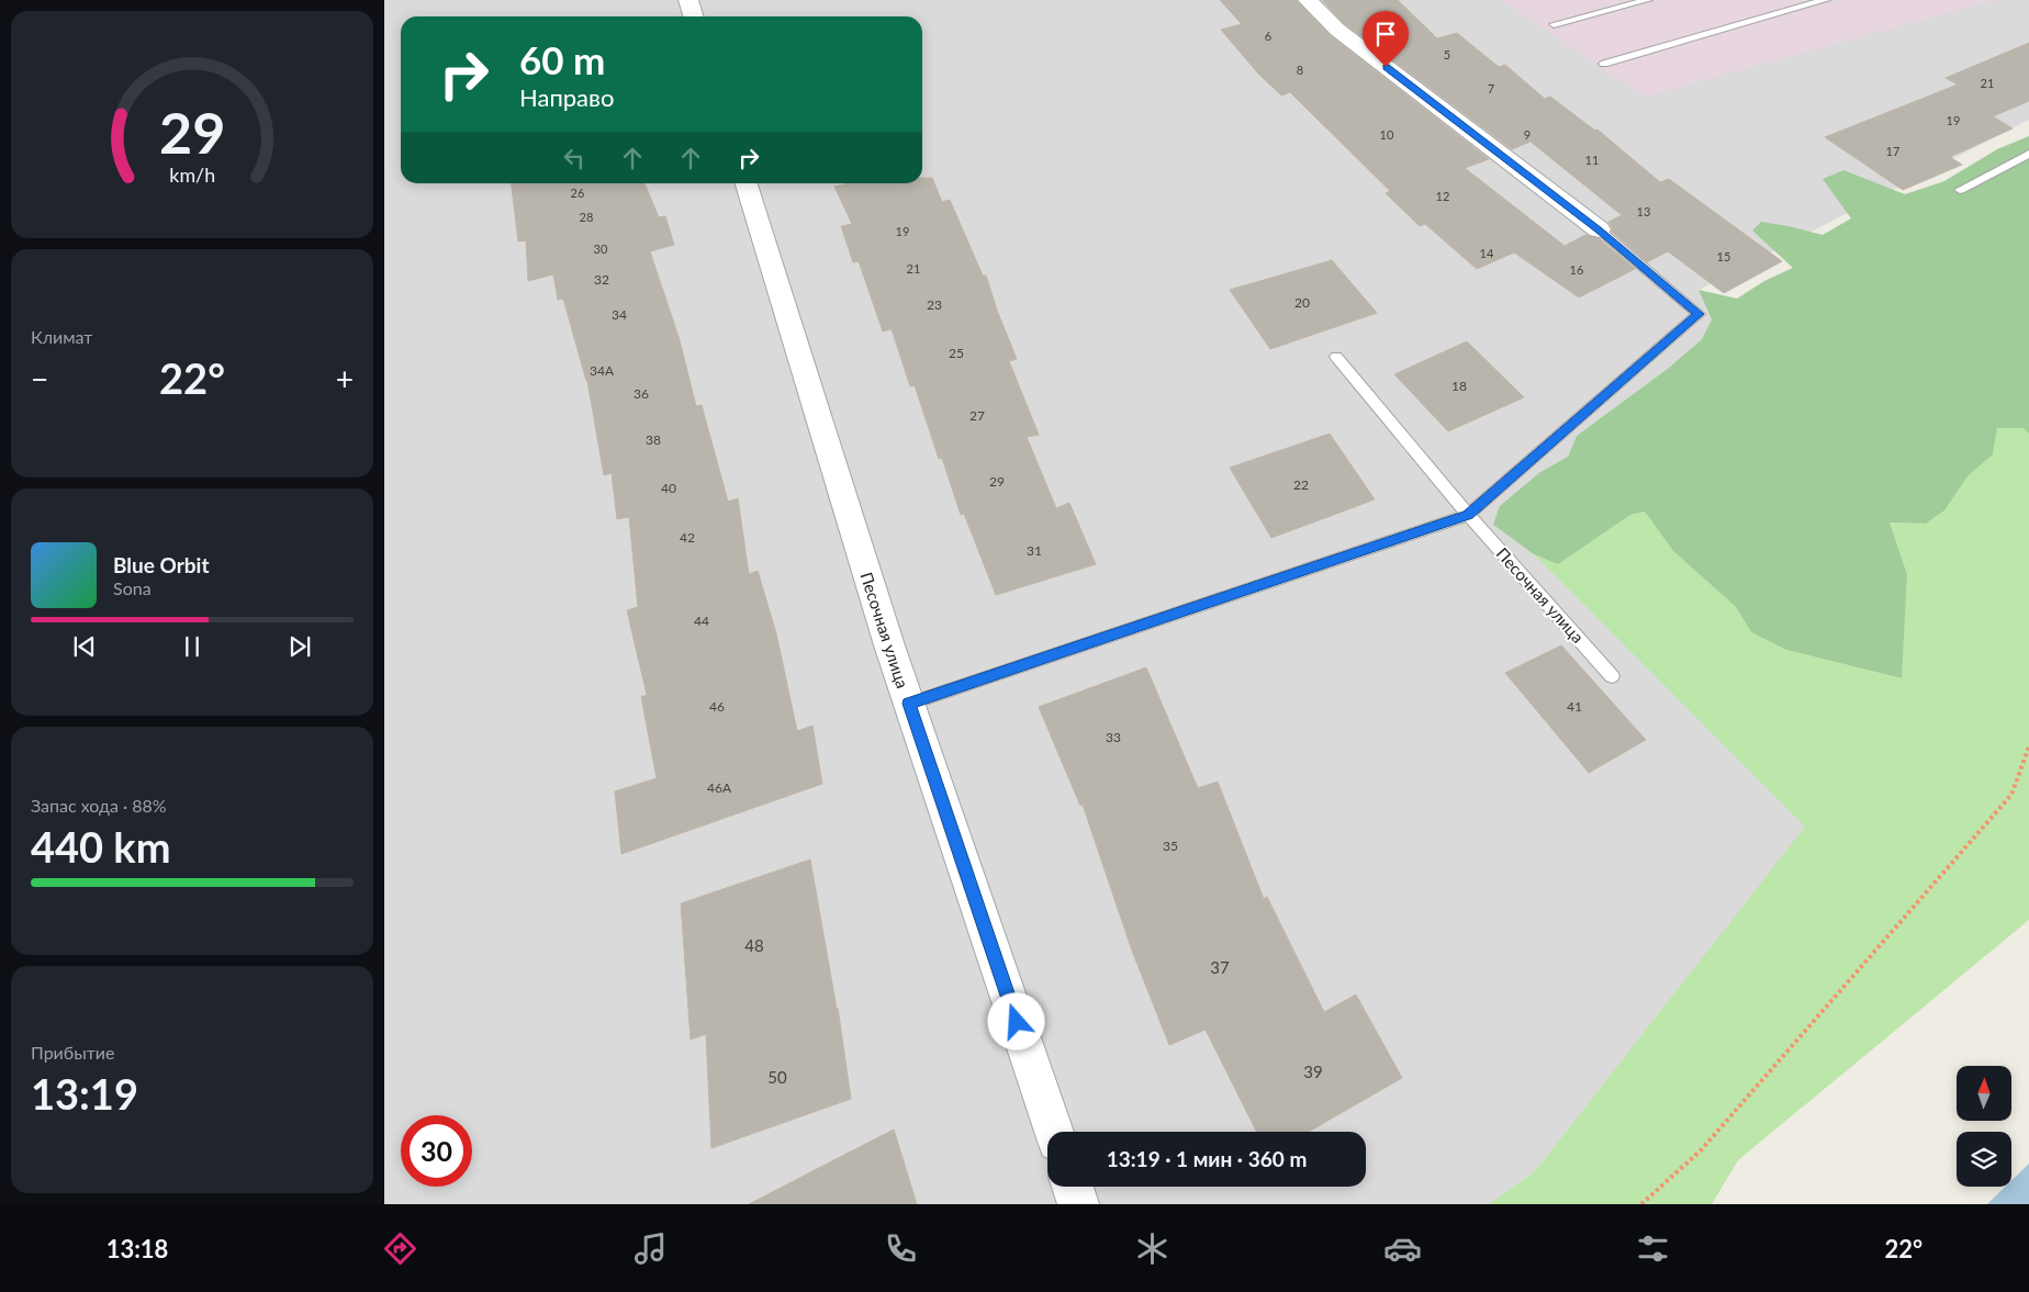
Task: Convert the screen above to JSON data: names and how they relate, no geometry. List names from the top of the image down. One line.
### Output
{"streets":{"street":["Песочная улица"]},"house_numbers":["6","5","8","21","7","19","10","9","17","11","26","12","13","28","19","30","14","15","21","16","32","20","23","34","25","34А","18","36","27","38","29","22","40","42","31","44","46","41","33","46А","35","48","37","39","50"],"north":"top","page":{"turn":["60 m","Направо"],"tile":["Климат",["Запас хода · 88%","440 km"],["Прибытие","13:19"]],"heat":["−","22°","+"],"song":["Blue Orbit","Sona"],"limit":"30","trip":"13:19 · 1 мин · 360 m","tabs":["13:18","22°"],"gauge":["29","km/h"]}}
